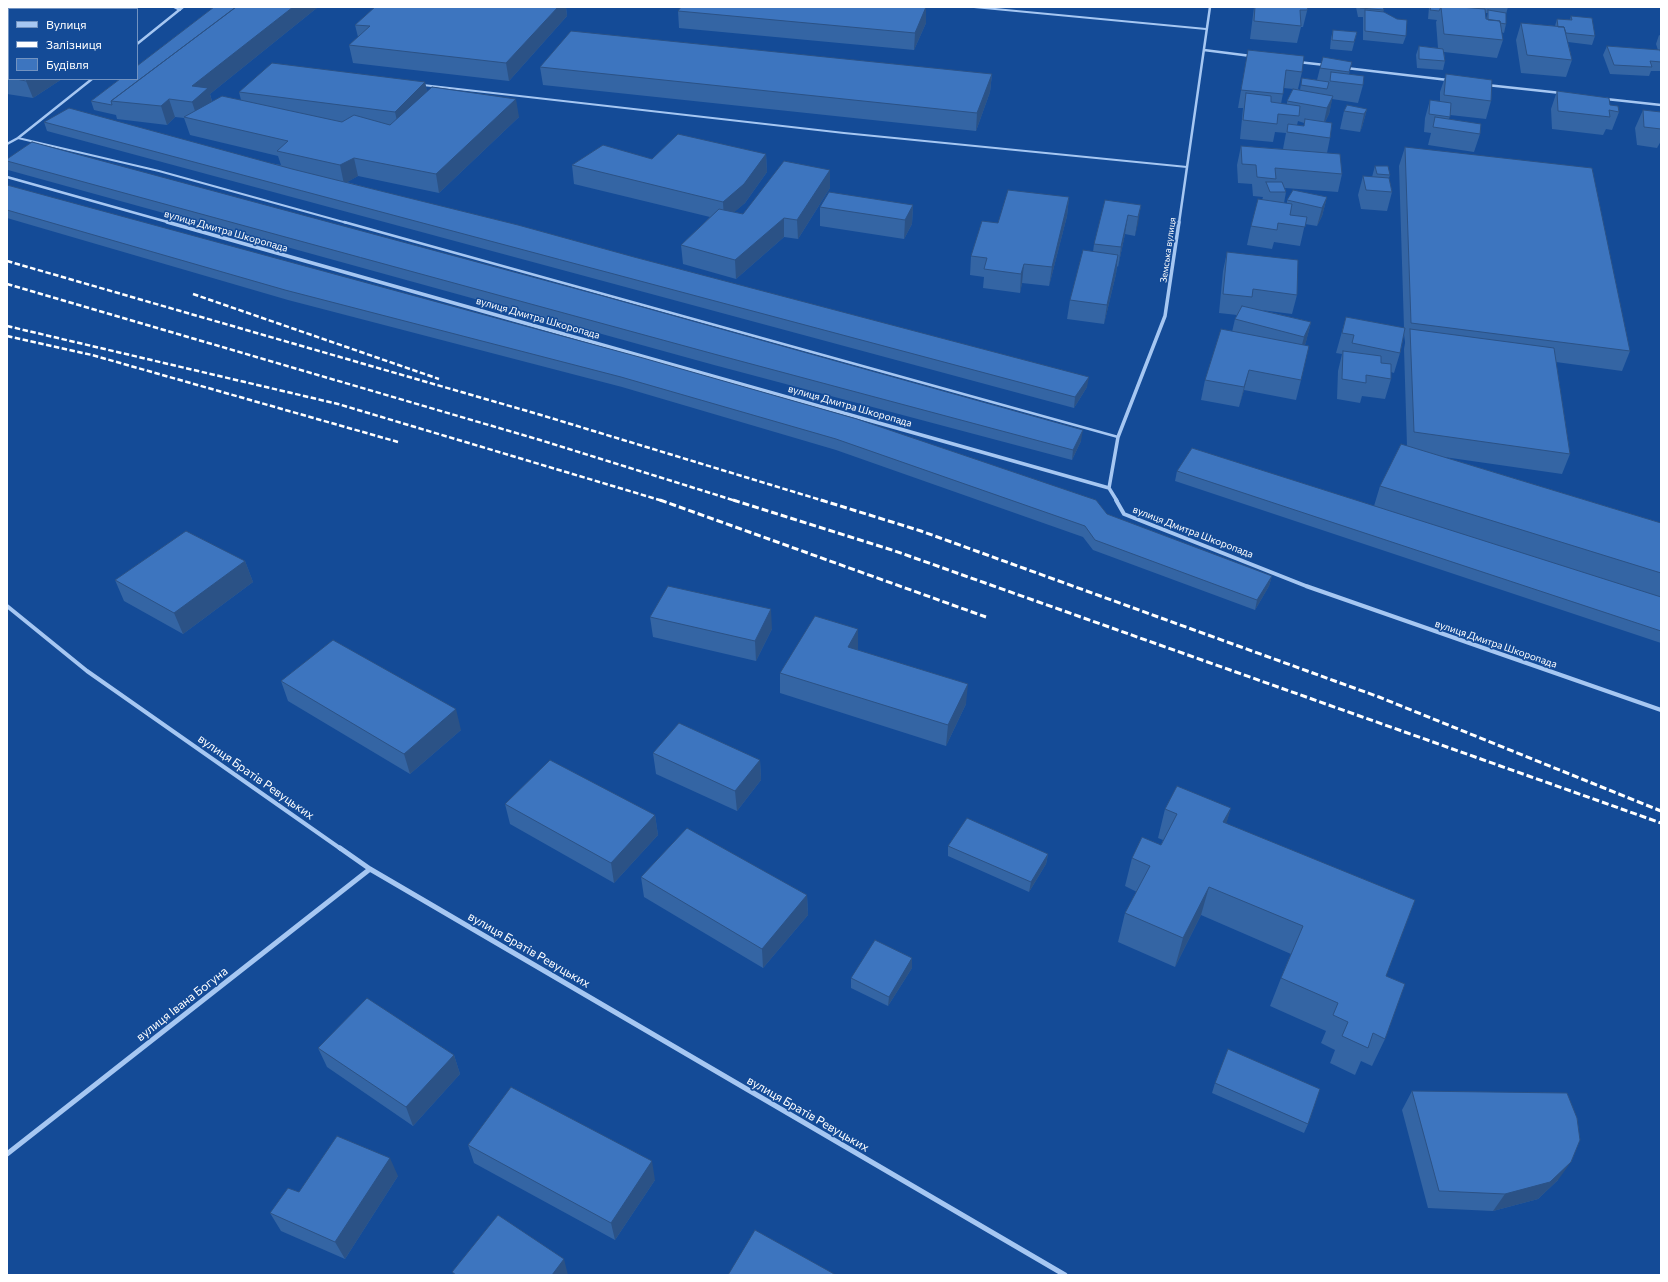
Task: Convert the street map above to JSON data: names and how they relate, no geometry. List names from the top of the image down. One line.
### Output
{"streets":{"street":["вулиця Дмитра Шкоропада","Земська вулиця","вулиця Братів Ревуцьких","вулиця Івана Богуна"]},"crossings":[["вулиця Дмитра Шкоропада","Земська вулиця"],["вулиця Братів Ревуцьких","вулиця Івана Богуна"]],"legend":["Вулиця","Залізниця","Будівля"]}
